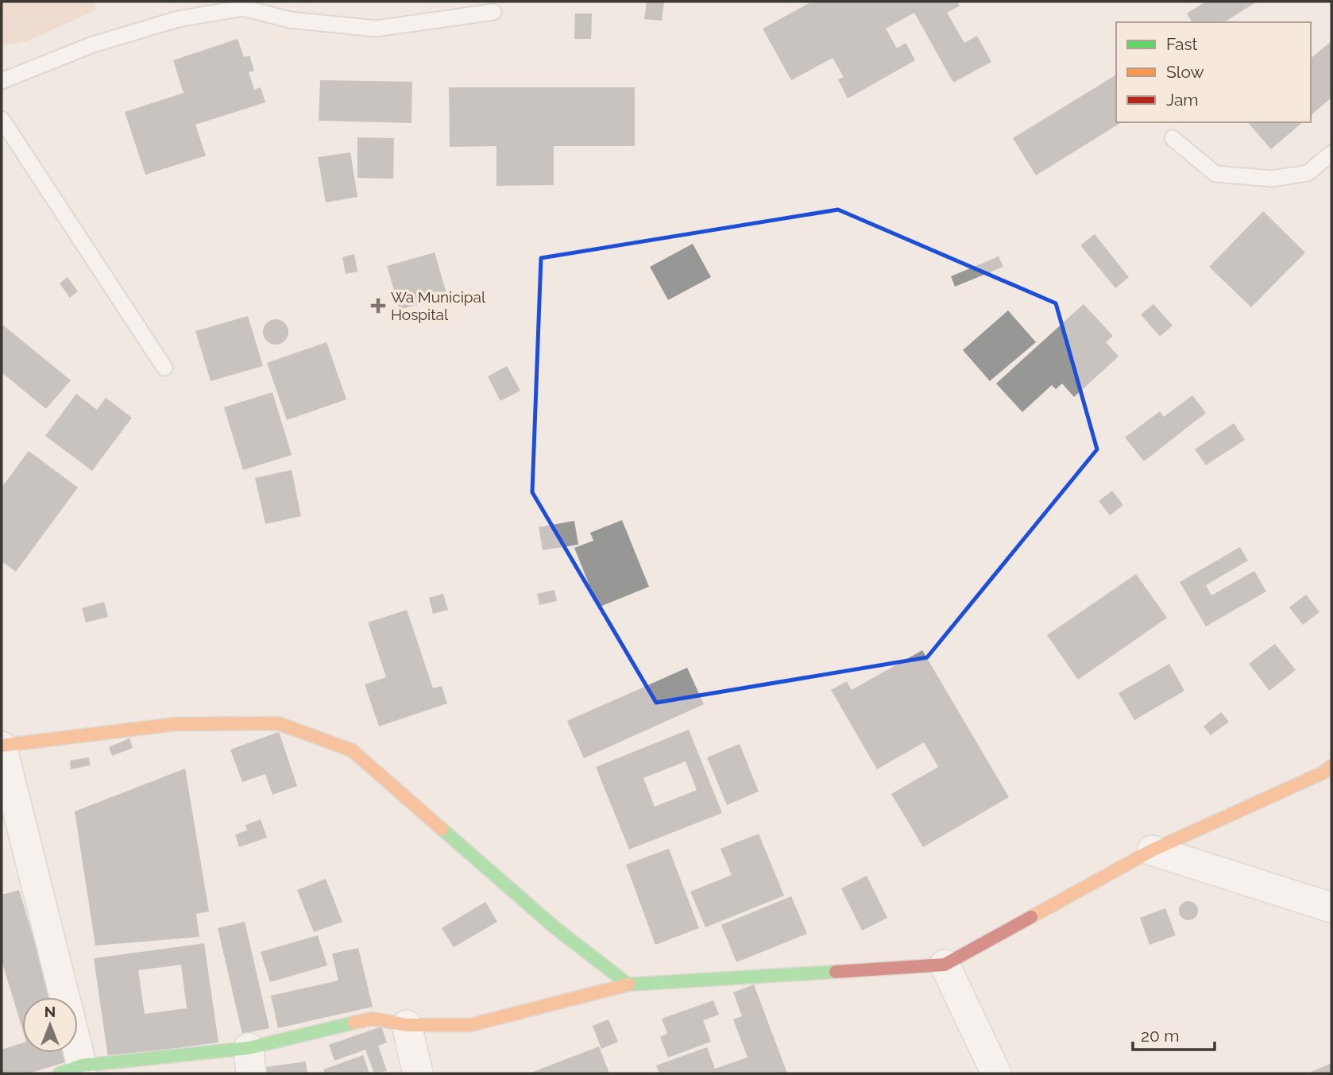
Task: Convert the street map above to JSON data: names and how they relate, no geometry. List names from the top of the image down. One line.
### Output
{"places":{"health":["Wa Municipal Hospital"]},"legend":["Fast","Slow","Jam"],"scale_bar":"20 m","north":"top"}
